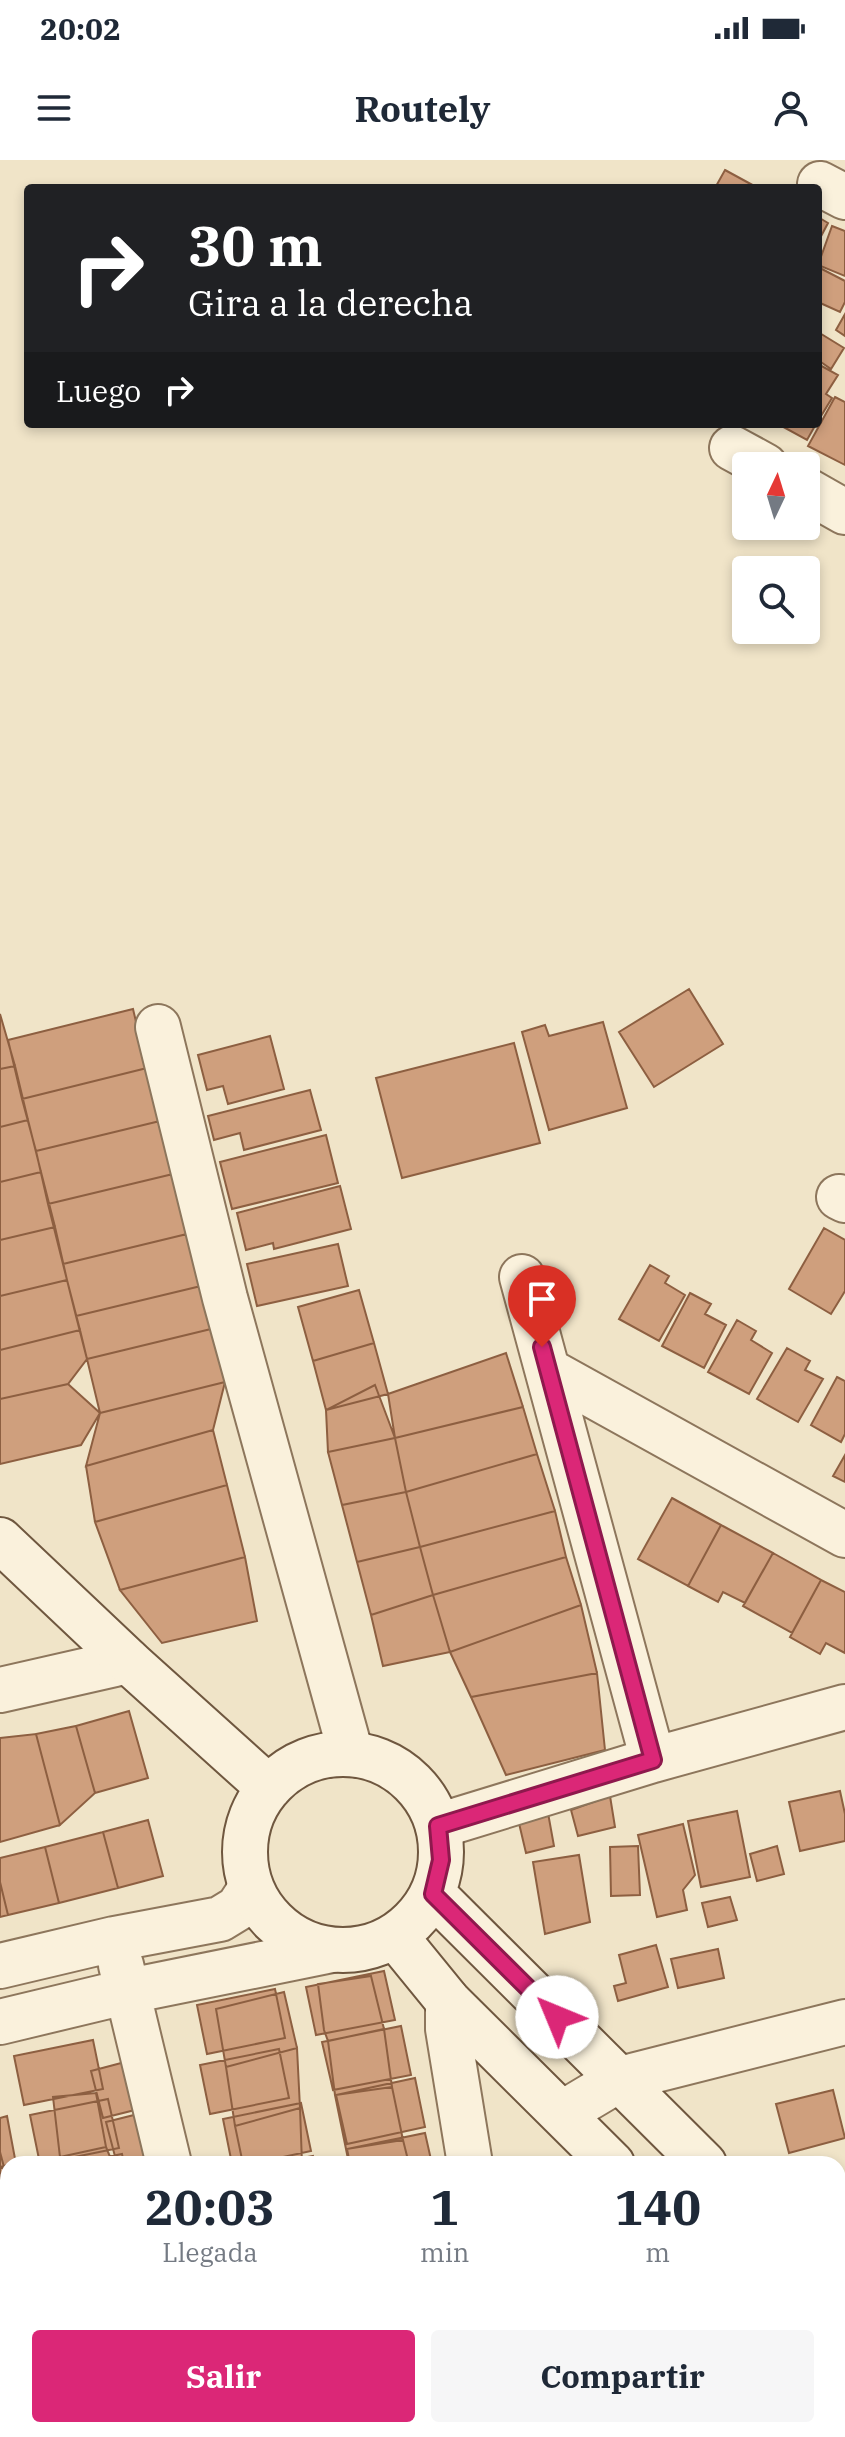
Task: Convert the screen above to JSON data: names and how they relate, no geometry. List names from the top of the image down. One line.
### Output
{"north":"top","page":{"status":"20:02","header":"Routely","turn":["30 m","Gira a la derecha"],"then":"Luego","eta":["20:03","Llegada","1","min","140","m"],"buttons":["Salir","Compartir"]}}
